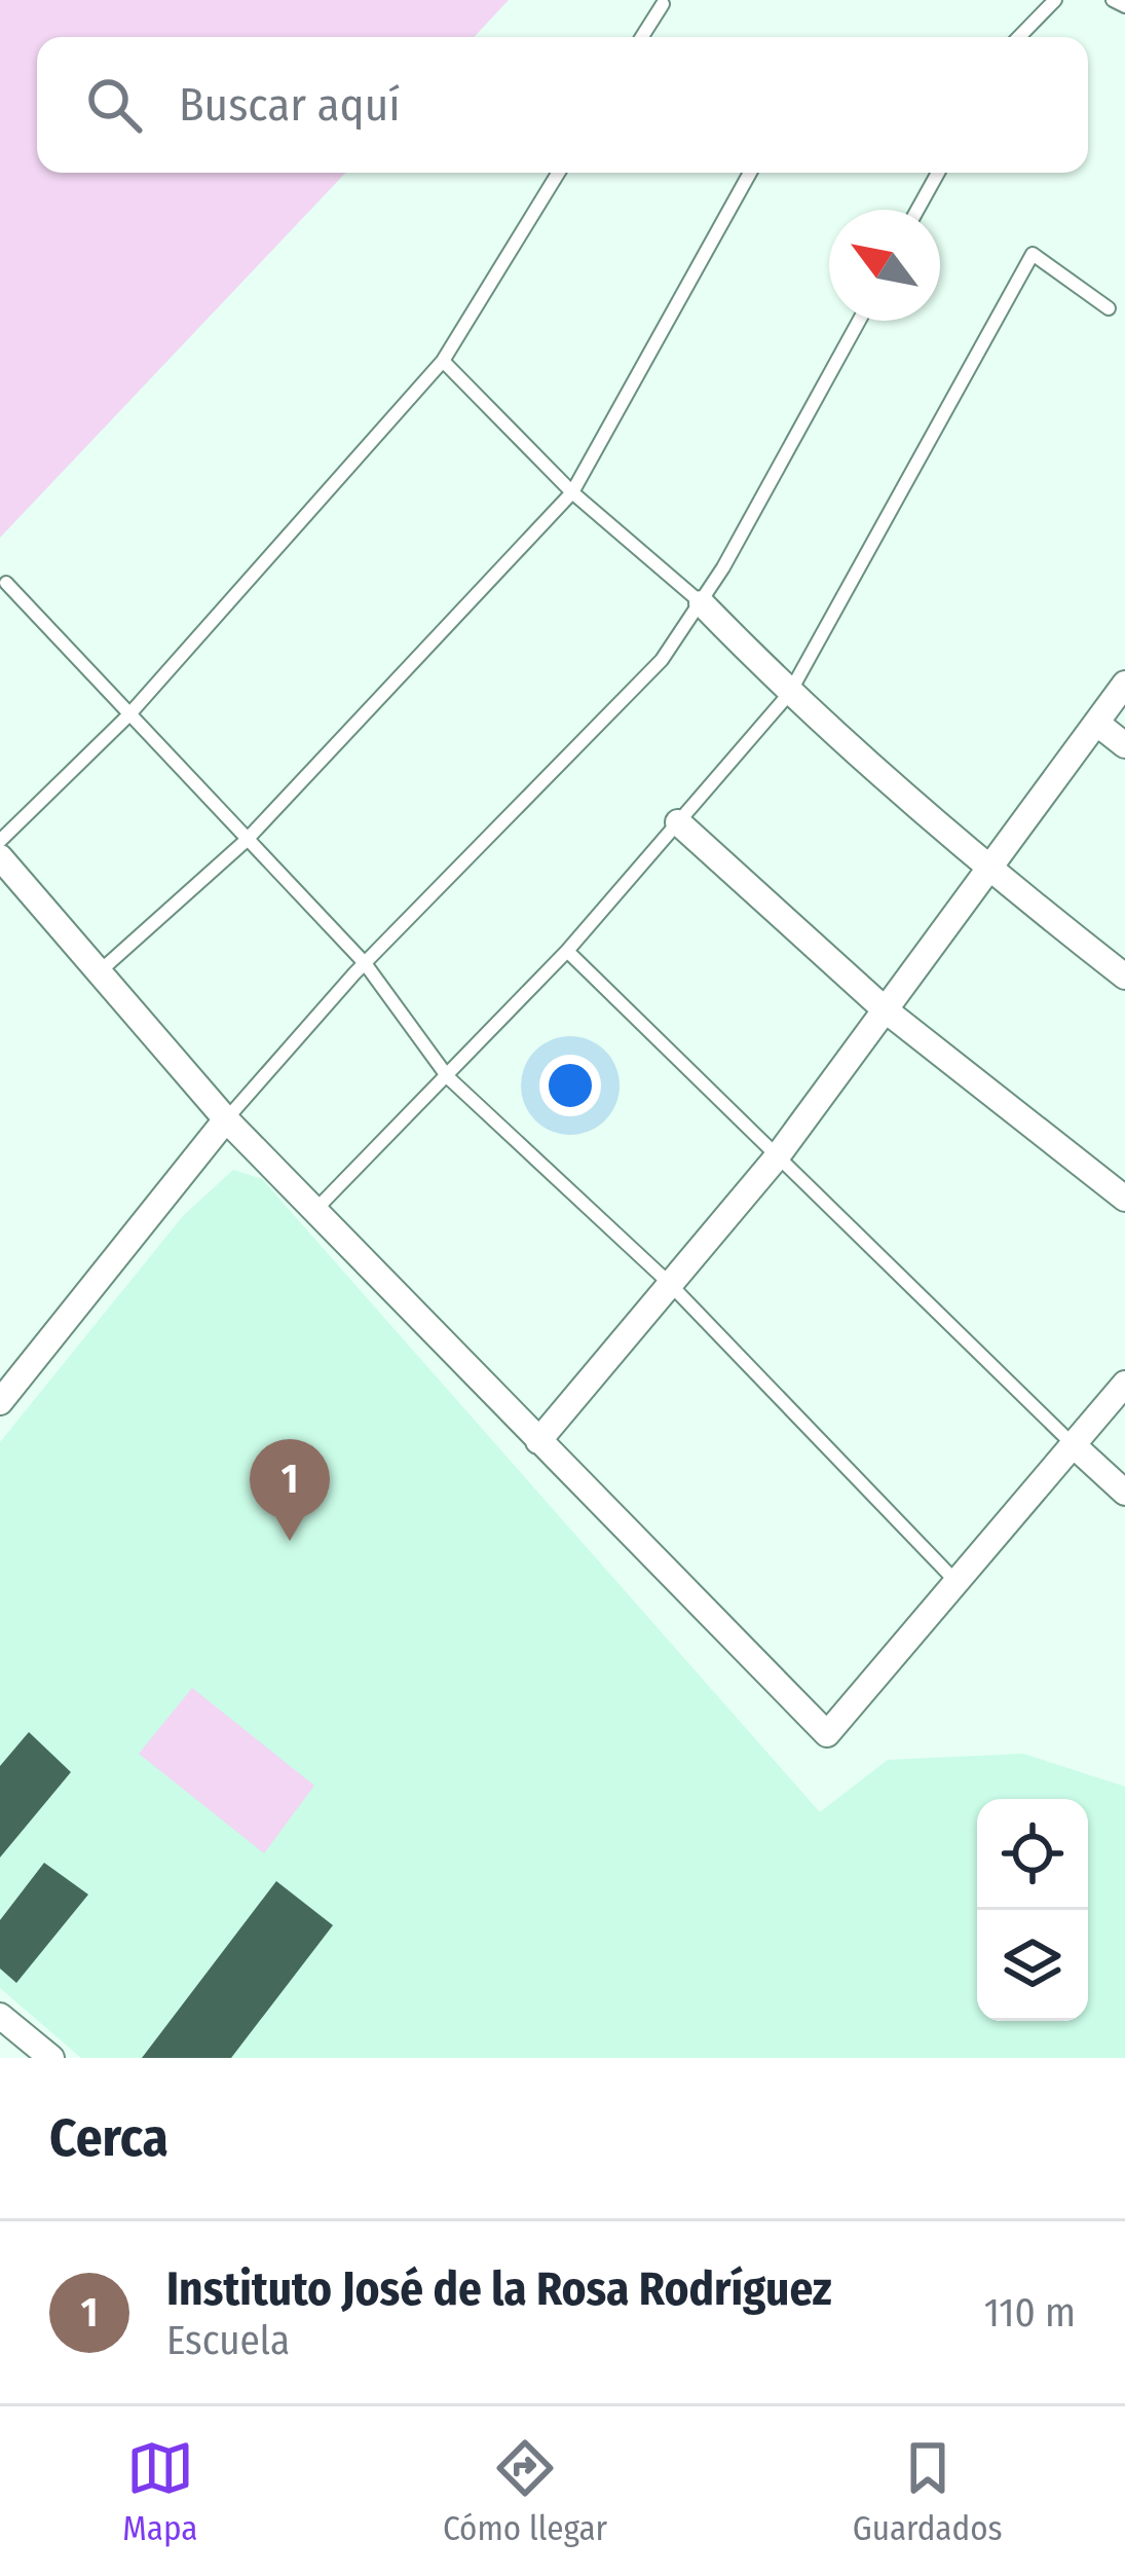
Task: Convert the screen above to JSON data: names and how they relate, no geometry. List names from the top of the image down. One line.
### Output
{"north":"top left","page":{"search":"Buscar aquí","pins":"1","heading":"Cerca","list":[{"mark":"1","name":"Instituto José de la Rosa Rodríguez","note":"Escuela","value":"110 m"}],"nav":["Mapa","Cómo llegar","Guardados"]}}
